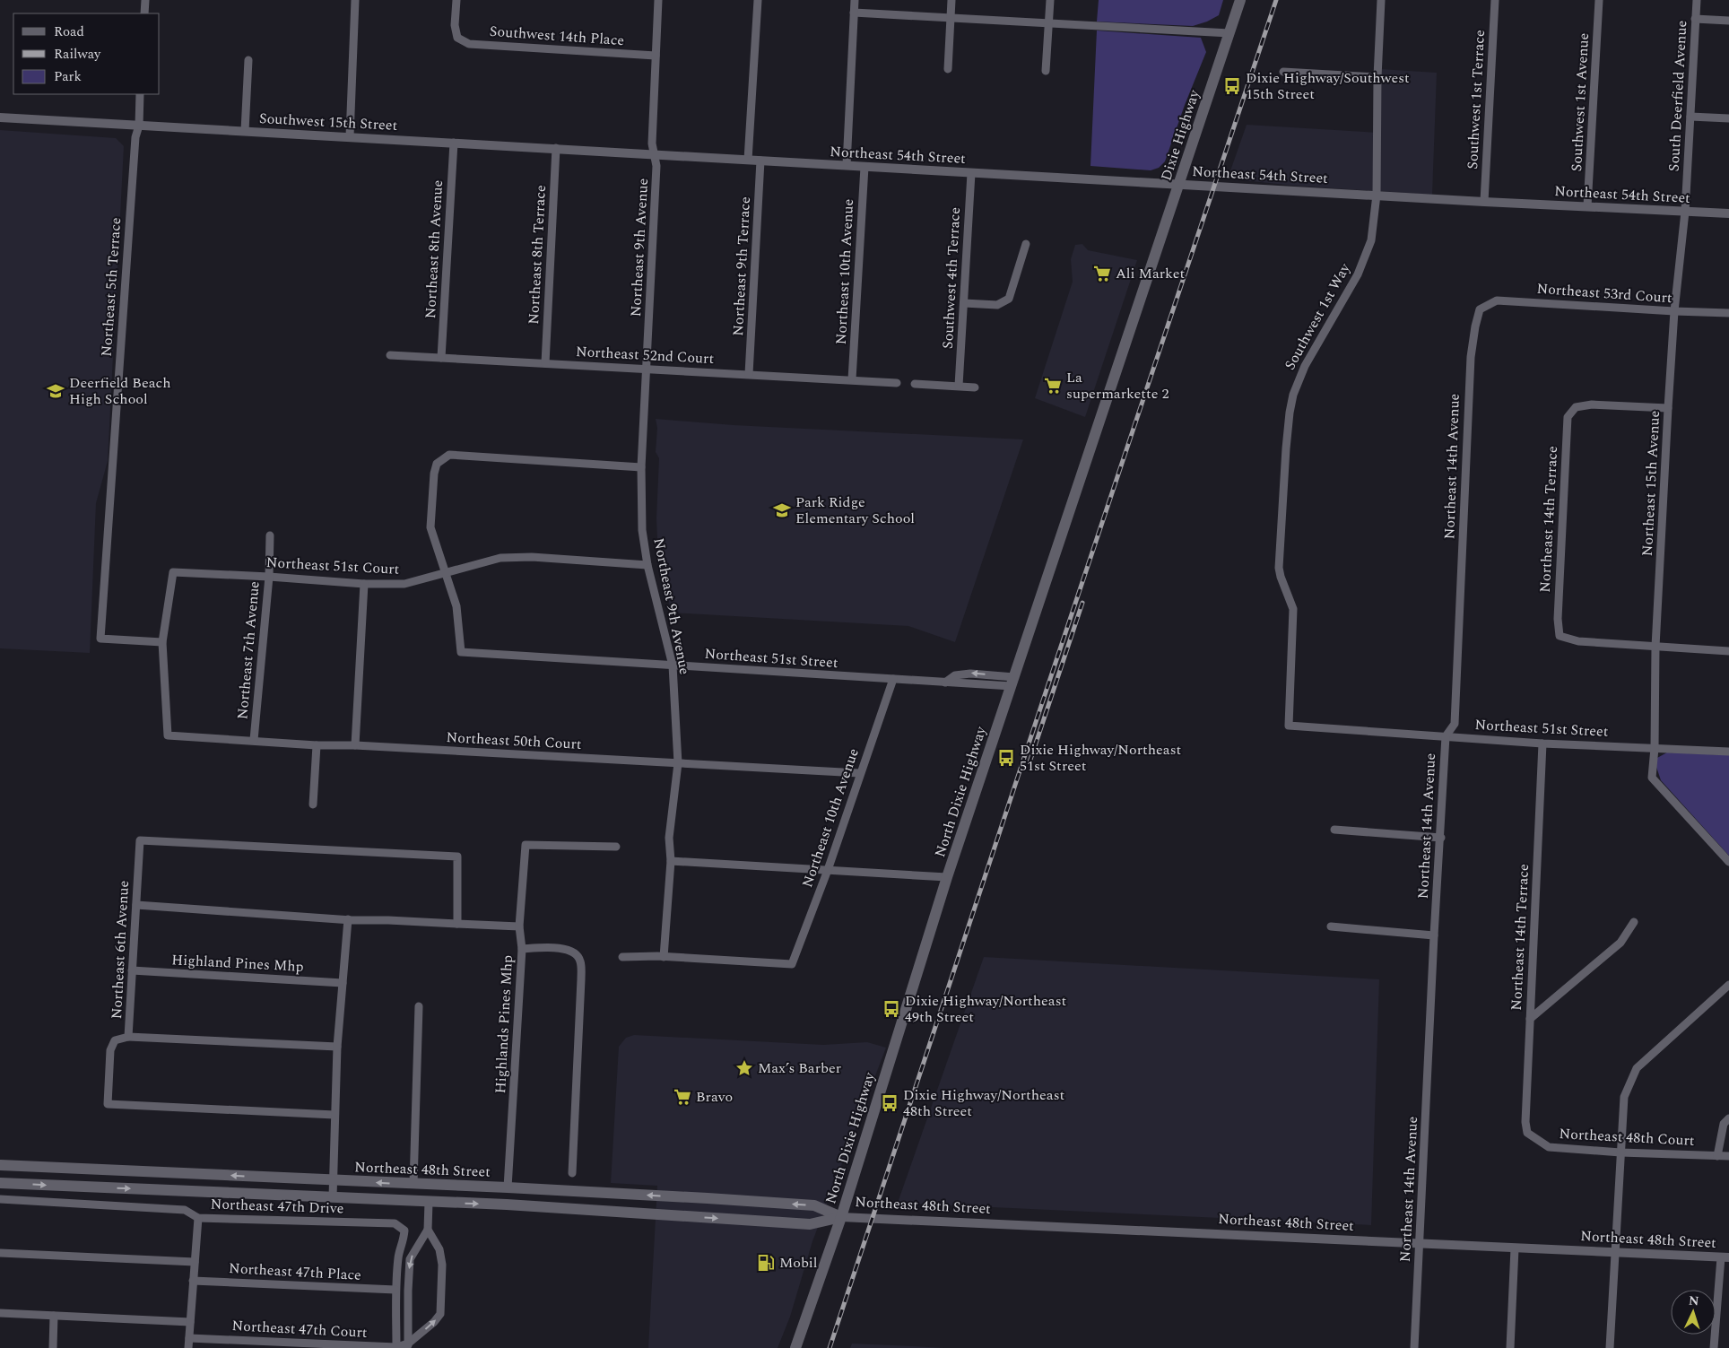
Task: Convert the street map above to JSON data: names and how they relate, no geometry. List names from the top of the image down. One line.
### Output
{"streets":{"main road":["Dixie Highway","North Dixie Highway","Northeast 48th Street"],"street":["Southwest 14th Place","South Deerfield Avenue","Southwest 1st Terrace","Southwest 1st Avenue","Southwest 15th Street","Northeast 54th Street","Northeast 9th Avenue","Northeast 8th Avenue","Northeast 8th Terrace","Northeast 9th Terrace","Northeast 10th Avenue","Southwest 4th Terrace","Northeast 5th Terrace","Northeast 53rd Court","Southwest 1st Way","Northeast 52nd Court","Northeast 14th Avenue","Northeast 15th Avenue","Northeast 14th Terrace","Northeast 51st Court","Northeast 7th Avenue","Northeast 51st Street","Northeast 50th Court","Northeast 6th Avenue","Highland Pines Mhp","Highlands Pines Mhp","Northeast 48th Court","Northeast 47th Drive","Northeast 47th Place","Northeast 47th Court"]},"crossings":[["Southwest 14th Place","Northeast 9th Avenue"],["South Deerfield Avenue","Northeast 54th Street"],["South Deerfield Avenue","Northeast 15th Avenue"],["Southwest 1st Terrace","Northeast 54th Street"],["Southwest 1st Avenue","Northeast 54th Street"],["Southwest 15th Street","Northeast 54th Street"],["Southwest 15th Street","Northeast 9th Avenue"],["Southwest 15th Street","Northeast 8th Avenue"],["Southwest 15th Street","Northeast 8th Terrace"],["Southwest 15th Street","Northeast 5th Terrace"],["Dixie Highway","Northeast 54th Street"],["Dixie Highway","North Dixie Highway"],["Northeast 54th Street","Northeast 9th Avenue"],["Northeast 54th Street","Northeast 9th Terrace"],["Northeast 54th Street","Northeast 10th Avenue"],["Northeast 54th Street","Southwest 4th Terrace"],["Northeast 54th Street","Southwest 1st Way"],["Northeast 54th Street","Northeast 15th Avenue"],["Northeast 9th Avenue","Northeast 10th Avenue"],["Northeast 9th Avenue","Northeast 52nd Court"],["Northeast 9th Avenue","Northeast 51st Court"],["Northeast 9th Avenue","Northeast 51st Street"],["Northeast 9th Avenue","Northeast 50th Court"],["Northeast 8th Avenue","Northeast 52nd Court"],["Northeast 8th Terrace","Northeast 52nd Court"],["Northeast 9th Terrace","Northeast 52nd Court"],["Northeast 10th Avenue","Northeast 52nd Court"],["Northeast 10th Avenue","Northeast 51st Street"],["Northeast 10th Avenue","Northeast 50th Court"],["Northeast 5th Terrace","Northeast 51st Court"],["Northeast 5th Terrace","Northeast 50th Court"],["Northeast 53rd Court","Northeast 14th Avenue"],["Northeast 53rd Court","Northeast 15th Avenue"],["Southwest 1st Way","Northeast 51st Street"],["Northeast 14th Avenue","Northeast 51st Street"],["Northeast 14th Avenue","Northeast 48th Street"],["Northeast 15th Avenue","Northeast 14th Terrace"],["Northeast 15th Avenue","Northeast 51st Street"],["Northeast 14th Terrace","Northeast 51st Street"],["Northeast 14th Terrace","Northeast 48th Court"],["Northeast 51st Court","Northeast 7th Avenue"],["Northeast 51st Court","Northeast 51st Street"],["Northeast 51st Court","Northeast 50th Court"],["Northeast 7th Avenue","Northeast 50th Court"],["Northeast 51st Street","North Dixie Highway"],["North Dixie Highway","Northeast 48th Street"],["Northeast 6th Avenue","Highland Pines Mhp"],["Highlands Pines Mhp","Northeast 48th Street"],["Northeast 47th Drive","Northeast 47th Place"]],"places":{"bus stop":["Dixie Highway/Southwest 15th Street","Dixie Highway/Northeast 51st Street","Dixie Highway/Northeast 49th Street","Dixie Highway/Northeast 48th Street"],"supermarket":["Ali Market","La supermarkette 2","Bravo"],"school or university":["Deerfield Beach High School","Park Ridge Elementary School"],"place":["Max’s Barber"],"fuel station":["Mobil"]},"legend":["Road","Railway","Park"],"north":"top"}
